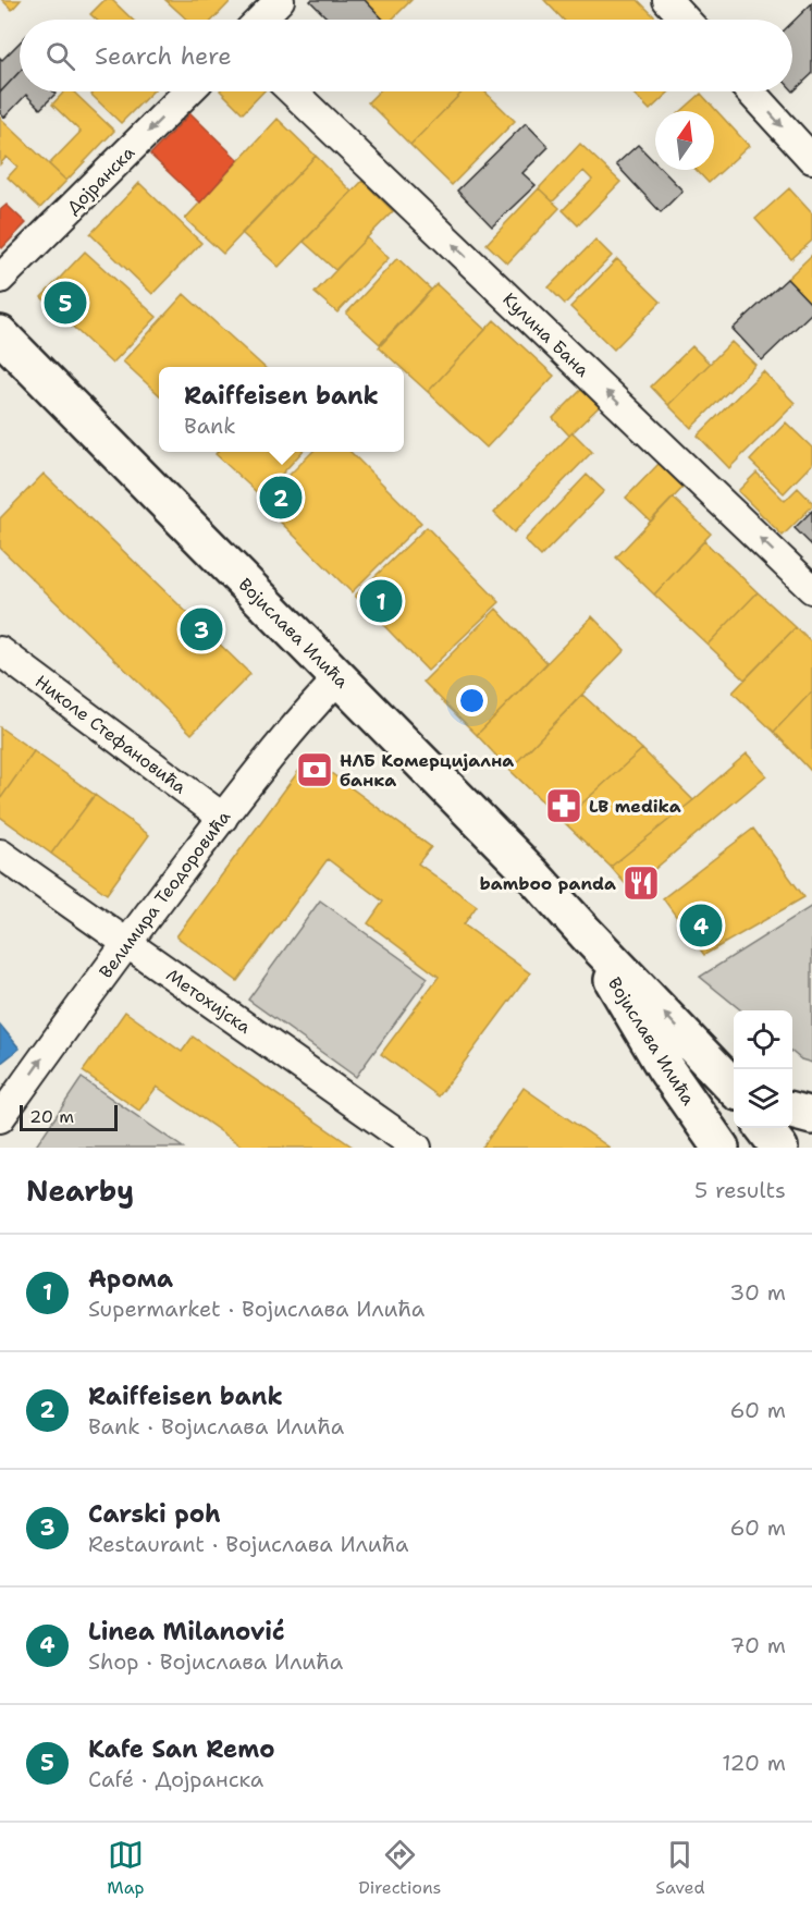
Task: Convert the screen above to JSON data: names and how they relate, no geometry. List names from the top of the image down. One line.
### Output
{"streets":{"main road":["Војислава Илића"],"street":["Дојранска","Кулина Бана","Николе Стефановића","Велимира Теодоровића","Метохијска"]},"crossings":[["Војислава Илића","Велимира Теодоровића"],["Николе Стефановића","Велимира Теодоровића"],["Велимира Теодоровића","Метохијска"]],"one_way":["Дојранска","Кулина Бана","Велимира Теодоровића"],"places":{"bank":["НЛБ Комерцијална банка"],"pharmacy":["LB medika"],"restaurant":["bamboo panda"]},"scale_bar":"20 m","north":"top","page":{"search":"Search here","pins":["5","2","1","3","4"],"popup":["Raiffeisen bank","Bank"],"scale":"20 m","heading":["Nearby","5 results"],"list":[{"mark":"1","name":"Арома","note":"Supermarket · Војислава Илића","value":"30 m"},{"mark":"2","name":"Raiffeisen bank","note":"Bank · Војислава Илића","value":"60 m"},{"mark":"3","name":"Carski poh","note":"Restaurant · Војислава Илића","value":"60 m"},{"mark":"4","name":"Linea Milanović","note":"Shop · Војислава Илића","value":"70 m"},{"mark":"5","name":"Kafe San Remo","note":"Café · Дојранска","value":"120 m"}],"nav":["Map","Directions","Saved"]}}
